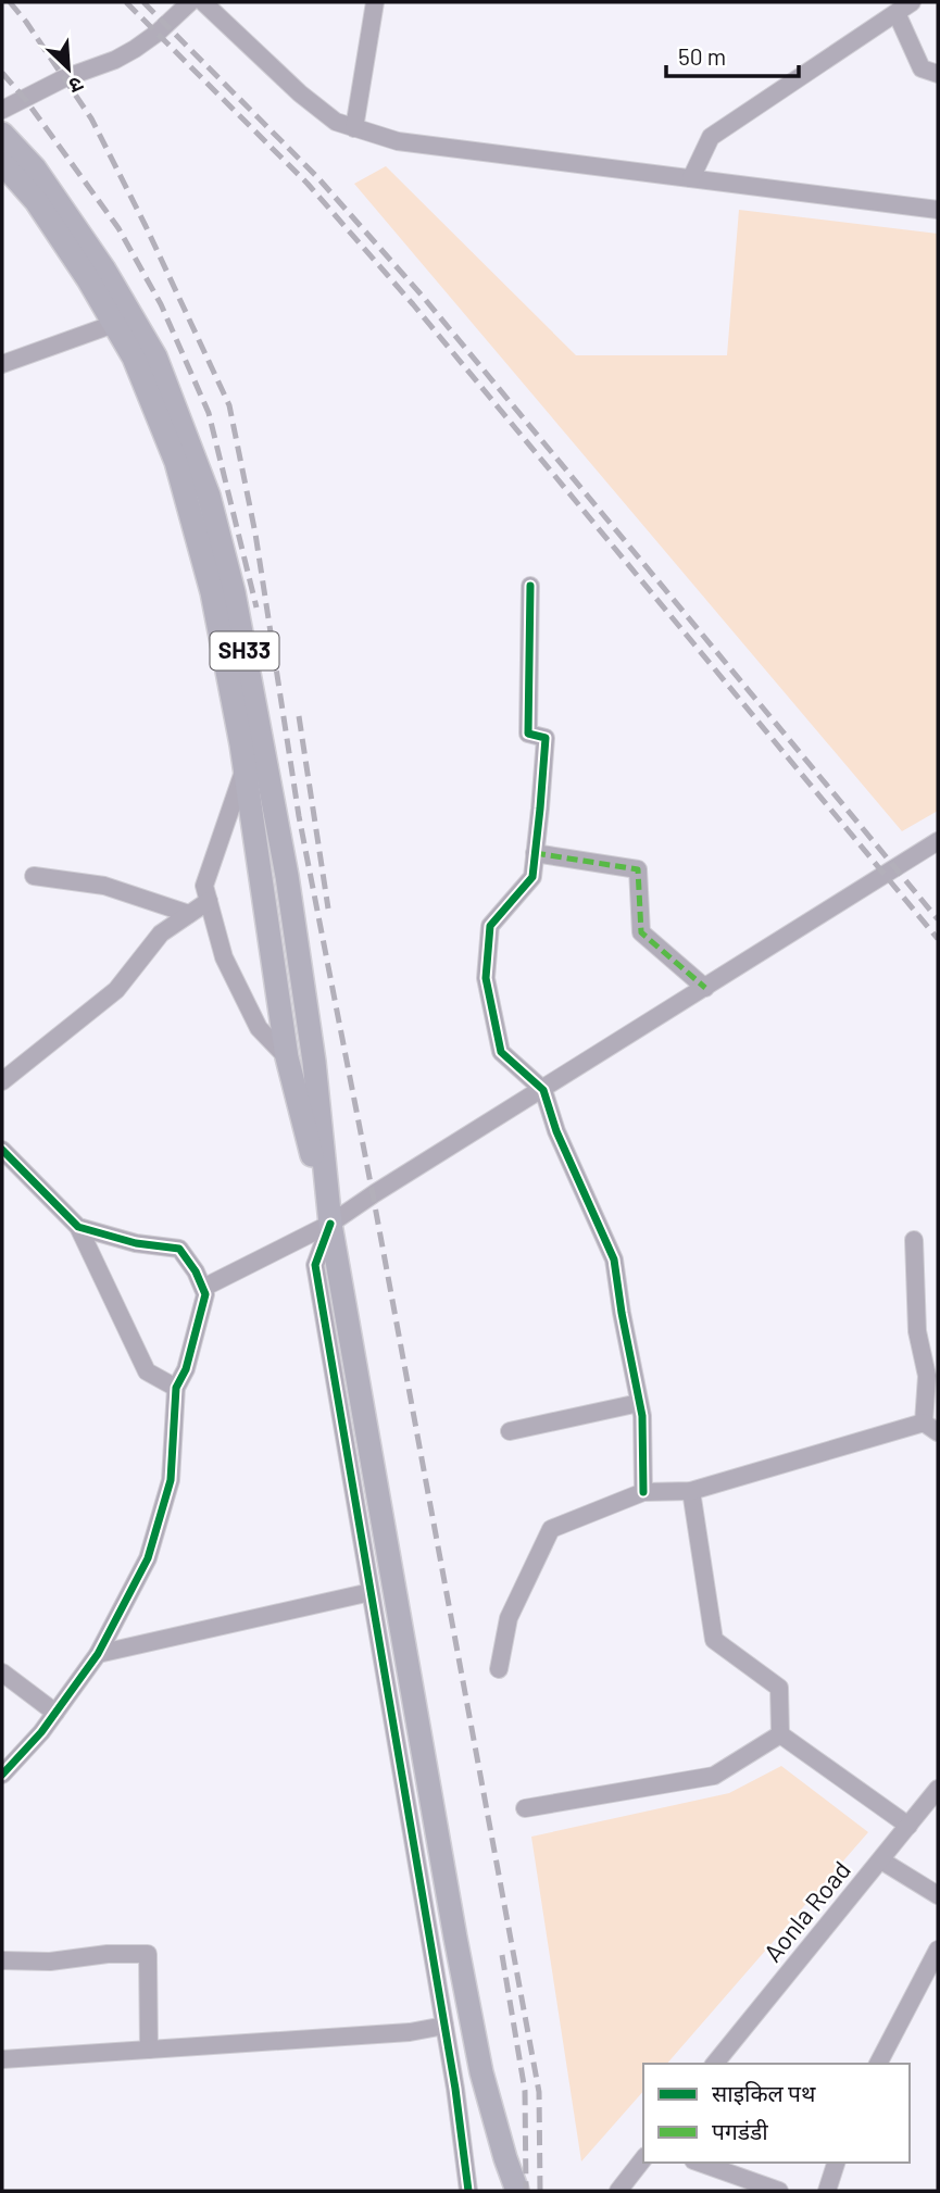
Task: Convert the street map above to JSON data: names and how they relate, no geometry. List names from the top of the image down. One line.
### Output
{"streets":{"main road":["SH33"],"street":["Aonla Road"]},"legend":["साइकिल पथ","पगडंडी"],"scale_bar":"50 m","north":"bottom right"}
